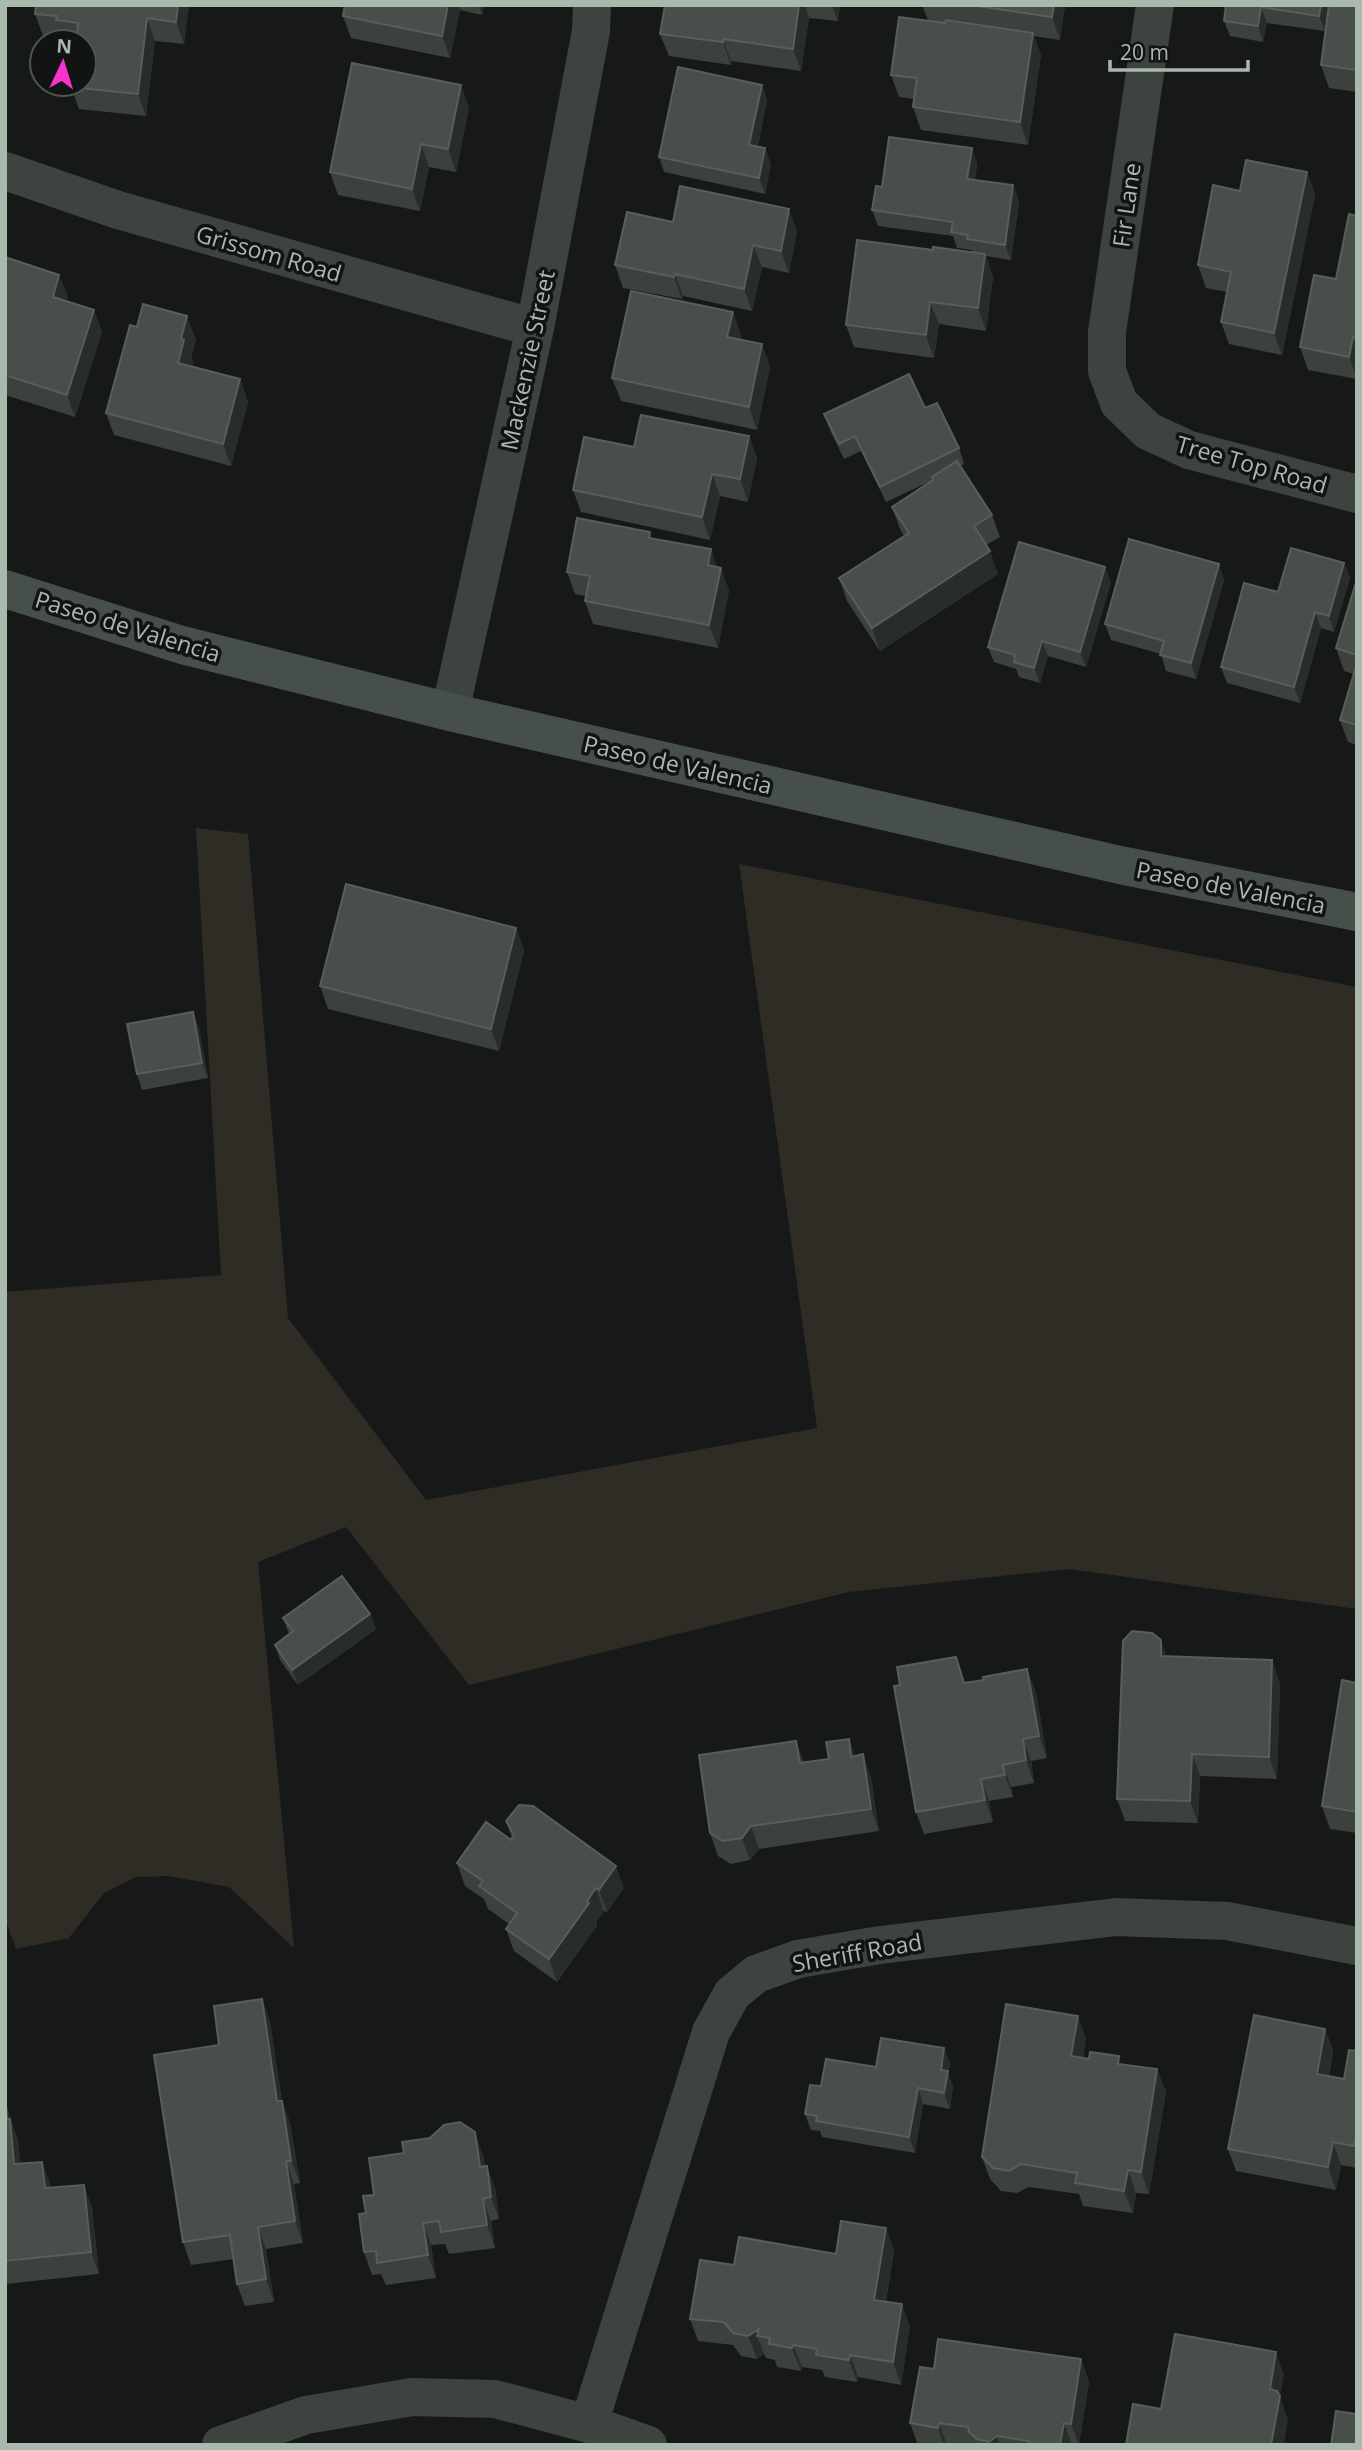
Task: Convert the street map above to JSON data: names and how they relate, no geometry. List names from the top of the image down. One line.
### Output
{"streets":{"main road":["Paseo de Valencia"],"street":["Fir Lane","Grissom Road","Mackenzie Street","Tree Top Road","Sheriff Road"]},"crossings":[["Fir Lane","Tree Top Road"],["Grissom Road","Mackenzie Street"],["Mackenzie Street","Paseo de Valencia"]],"scale_bar":"20 m","north":"top"}
